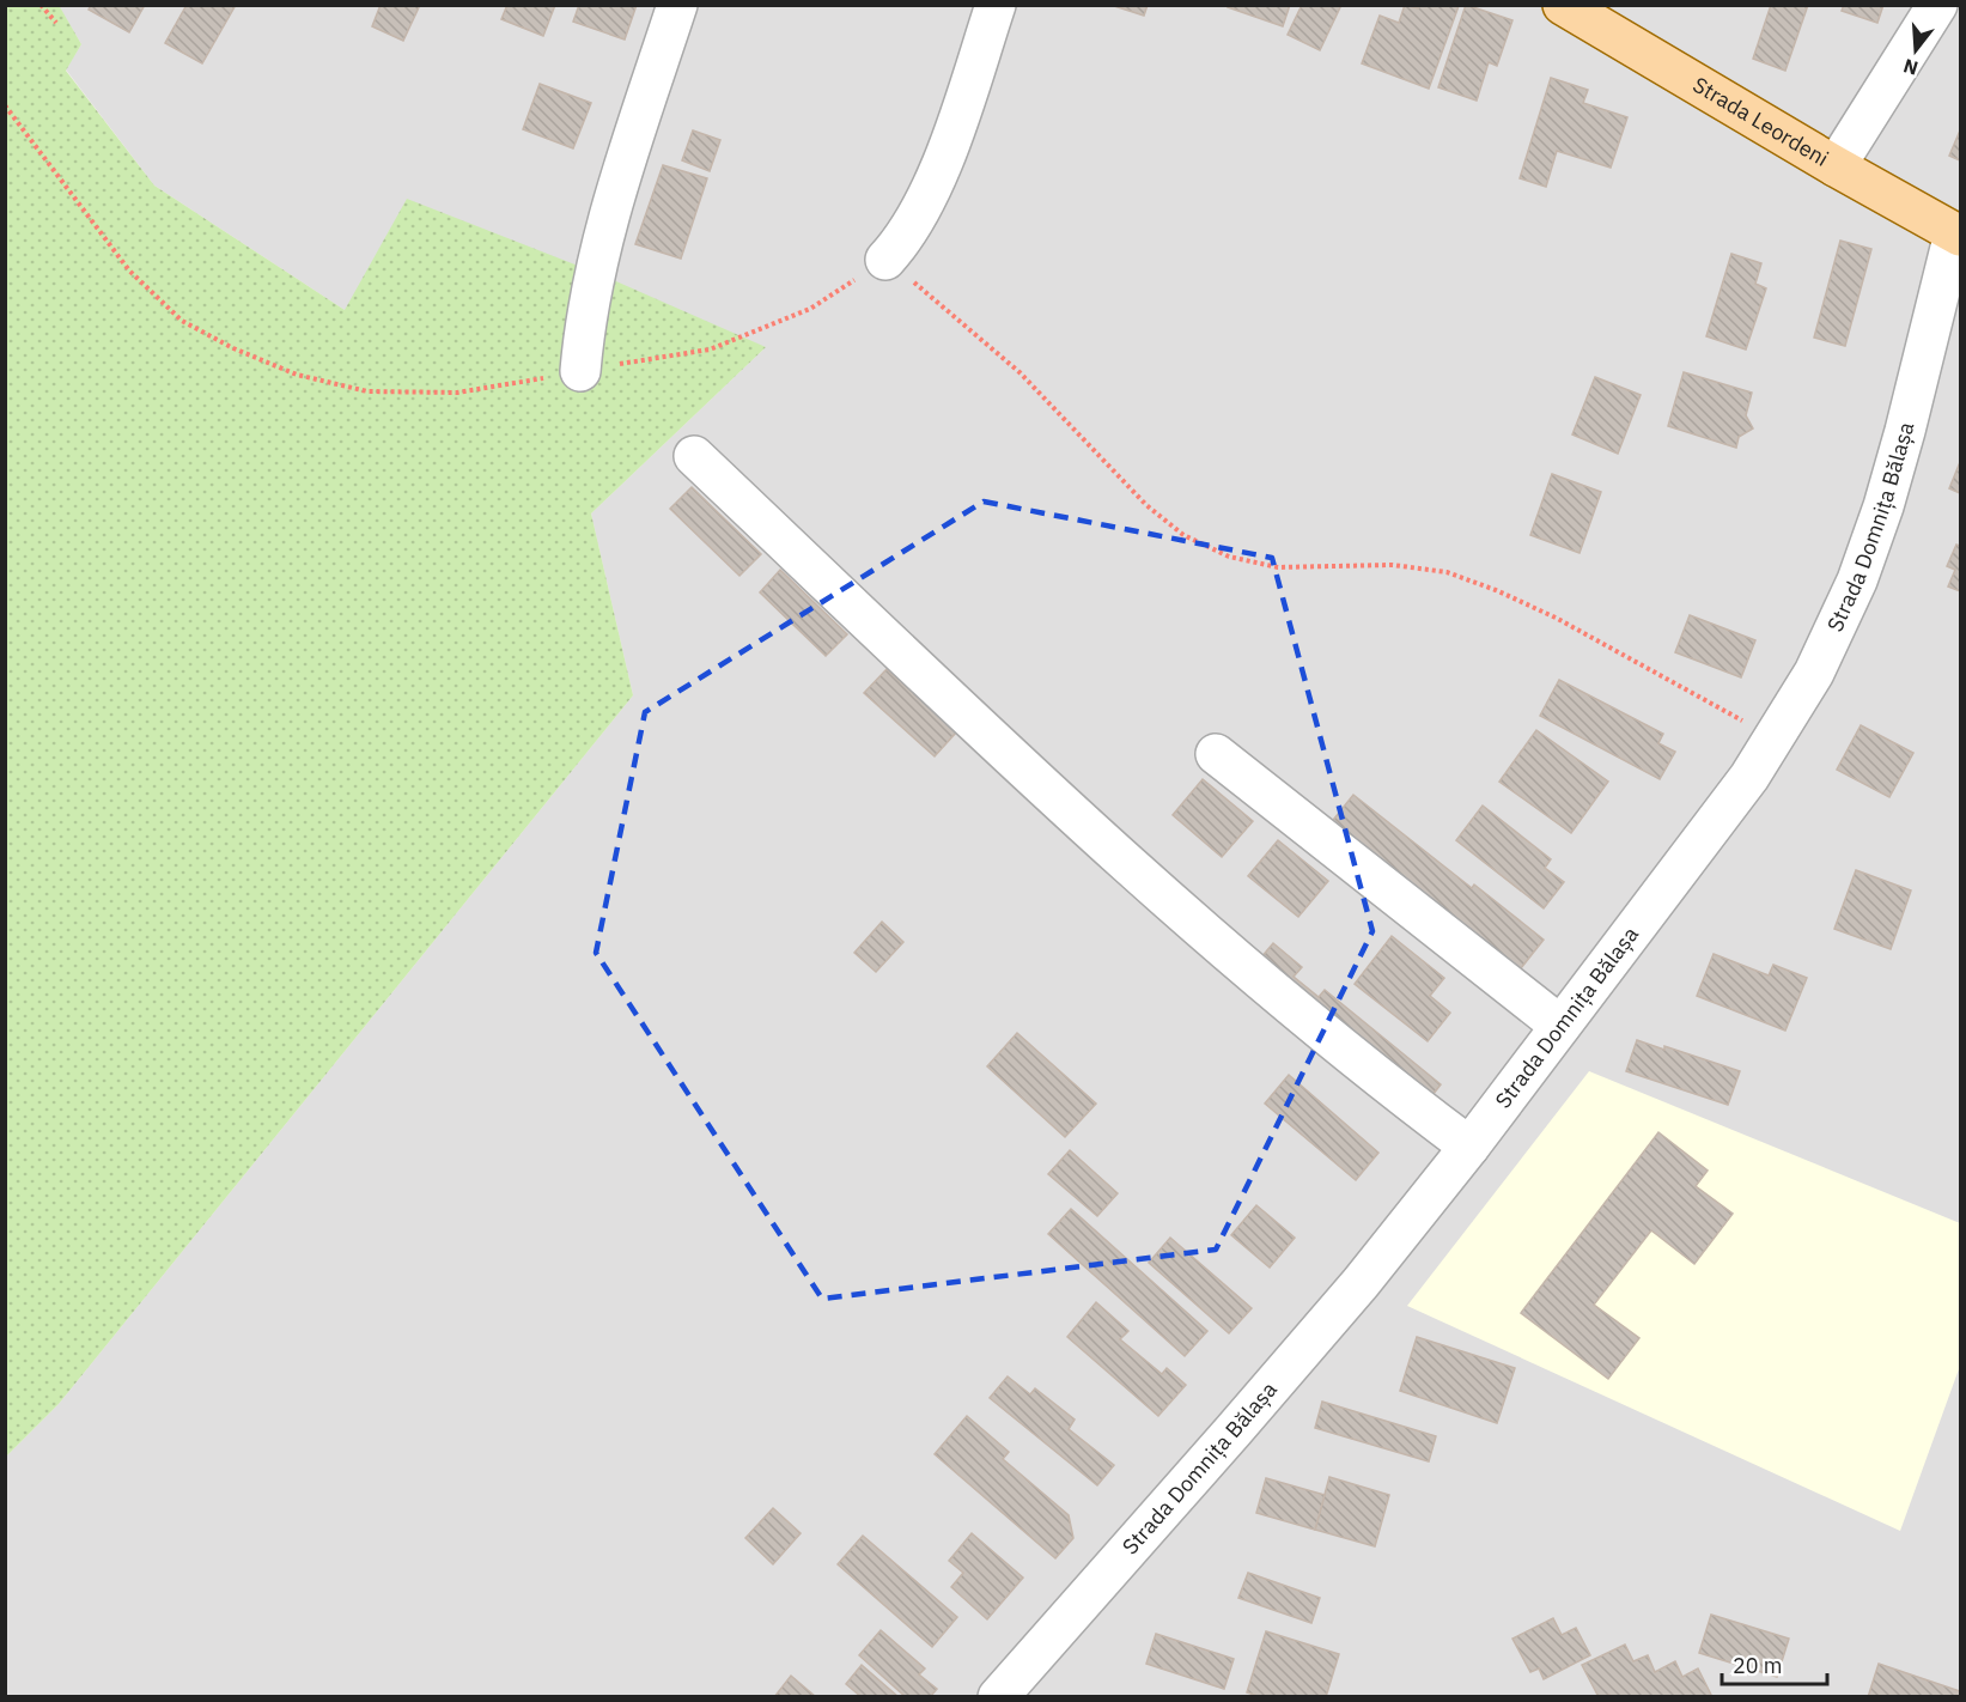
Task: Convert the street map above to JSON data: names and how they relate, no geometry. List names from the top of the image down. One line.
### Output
{"streets":{"main road":["Strada Leordeni"],"street":["Strada Domnița Bălașa"]},"crossings":[["Strada Leordeni","Strada Domnița Bălașa"]],"scale_bar":"20 m","north":"bottom"}
